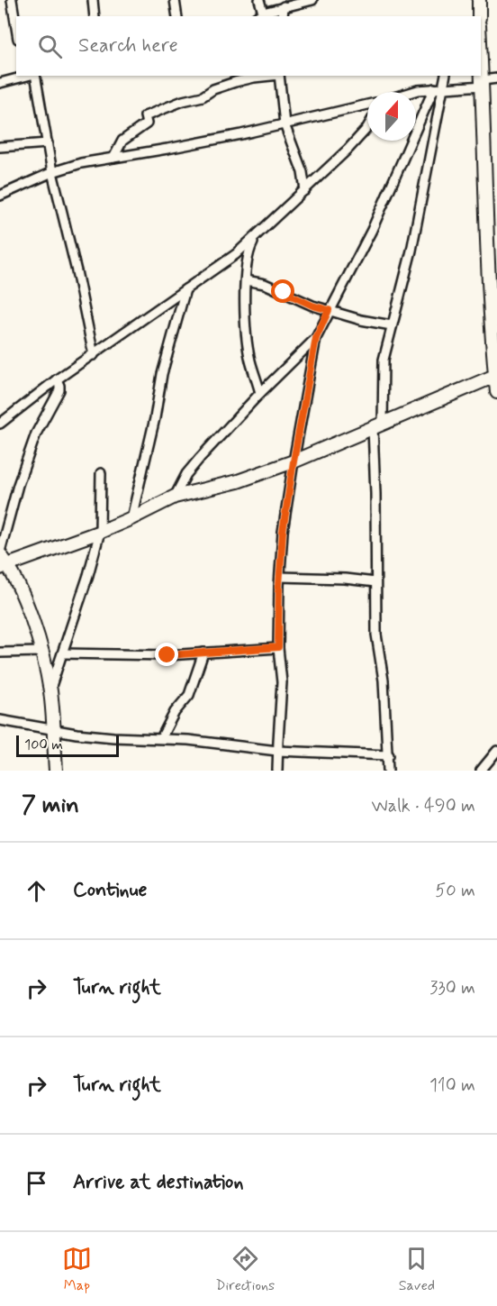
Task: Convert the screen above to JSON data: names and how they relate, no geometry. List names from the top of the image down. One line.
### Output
{"scale_bar":"100 m","north":"top","page":{"search":"Search here","scale":"100 m","heading":["7 min","Walk · 490 m"],"list":[["Continue","50 m"],["Turn right","330 m"],["Turn right","110 m"],"Arrive at destination"],"nav":["Map","Directions","Saved"]}}
